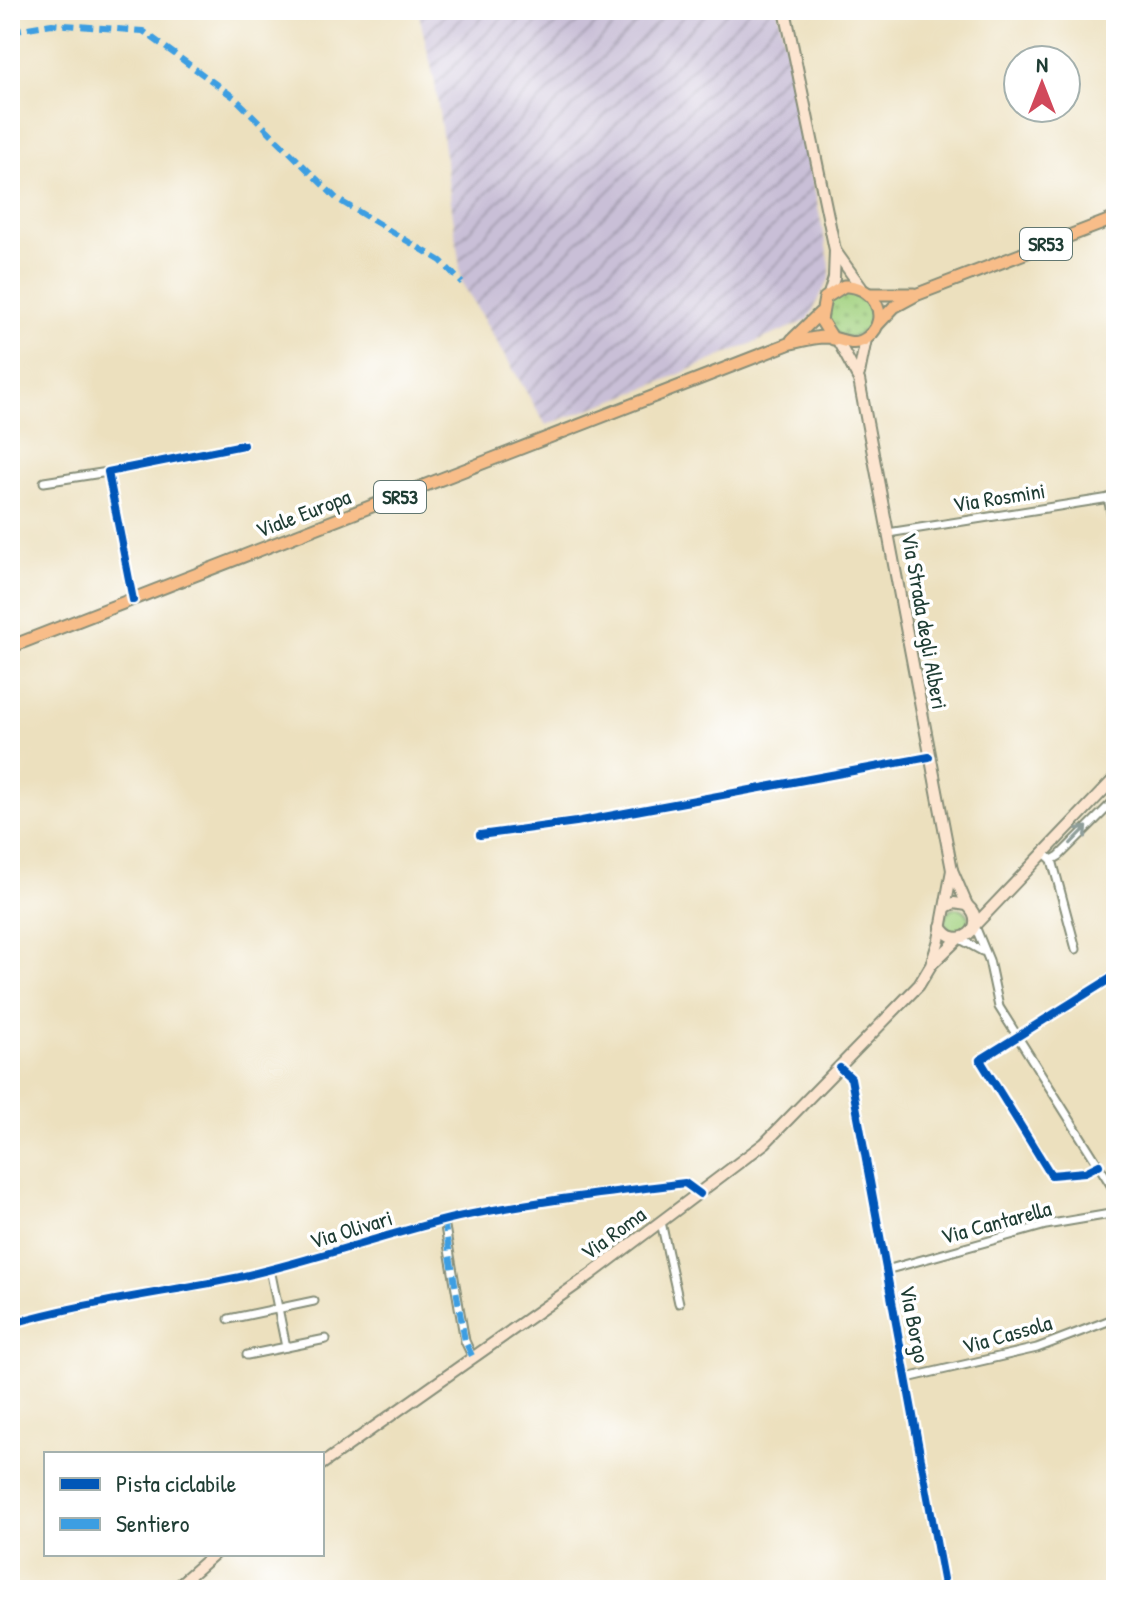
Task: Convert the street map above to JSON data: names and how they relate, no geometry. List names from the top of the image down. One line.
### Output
{"streets":{"main road":["SR53","Viale Europa","Via Strada degli Alberi","Via Roma"],"street":["Via Rosmini","Via Cantarella","Via Olivari","Via Borgo","Via Cassola"]},"crossings":[["SR53","Viale Europa"],["SR53","Via Strada degli Alberi"],["Via Rosmini","Via Strada degli Alberi"],["Viale Europa","Via Strada degli Alberi"],["Via Strada degli Alberi","Via Roma"],["Via Cantarella","Via Borgo"],["Via Olivari","Via Roma"],["Via Roma","Via Borgo"],["Via Borgo","Via Cassola"]],"legend":["Pista ciclabile","Sentiero"],"north":"top"}
